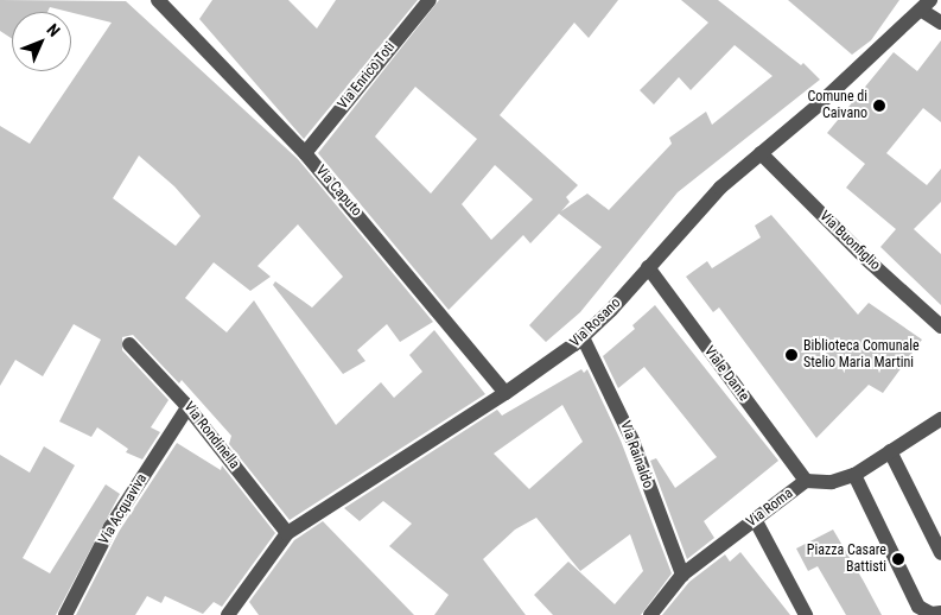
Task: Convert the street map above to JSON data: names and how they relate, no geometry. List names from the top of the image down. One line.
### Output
{"streets":{"street":["Via Enrico Toti","Via Caputo","Via Buonfiglio","Via Rosano","Viale Dante","Via Rondinella","Via Rainaldo","Via Roma","Via Acquaviva"]},"crossings":[["Via Enrico Toti","Via Caputo"],["Via Caputo","Via Rosano"],["Via Buonfiglio","Via Rosano"],["Via Rosano","Viale Dante"],["Via Rosano","Via Rondinella"],["Via Rosano","Via Rainaldo"],["Viale Dante","Via Roma"],["Via Rondinella","Via Acquaviva"],["Via Rainaldo","Via Roma"]],"places":["Comune di Caivano","Biblioteca Comunale Stelio Maria Martini","Piazza Casare Battisti"],"north":"top right"}
